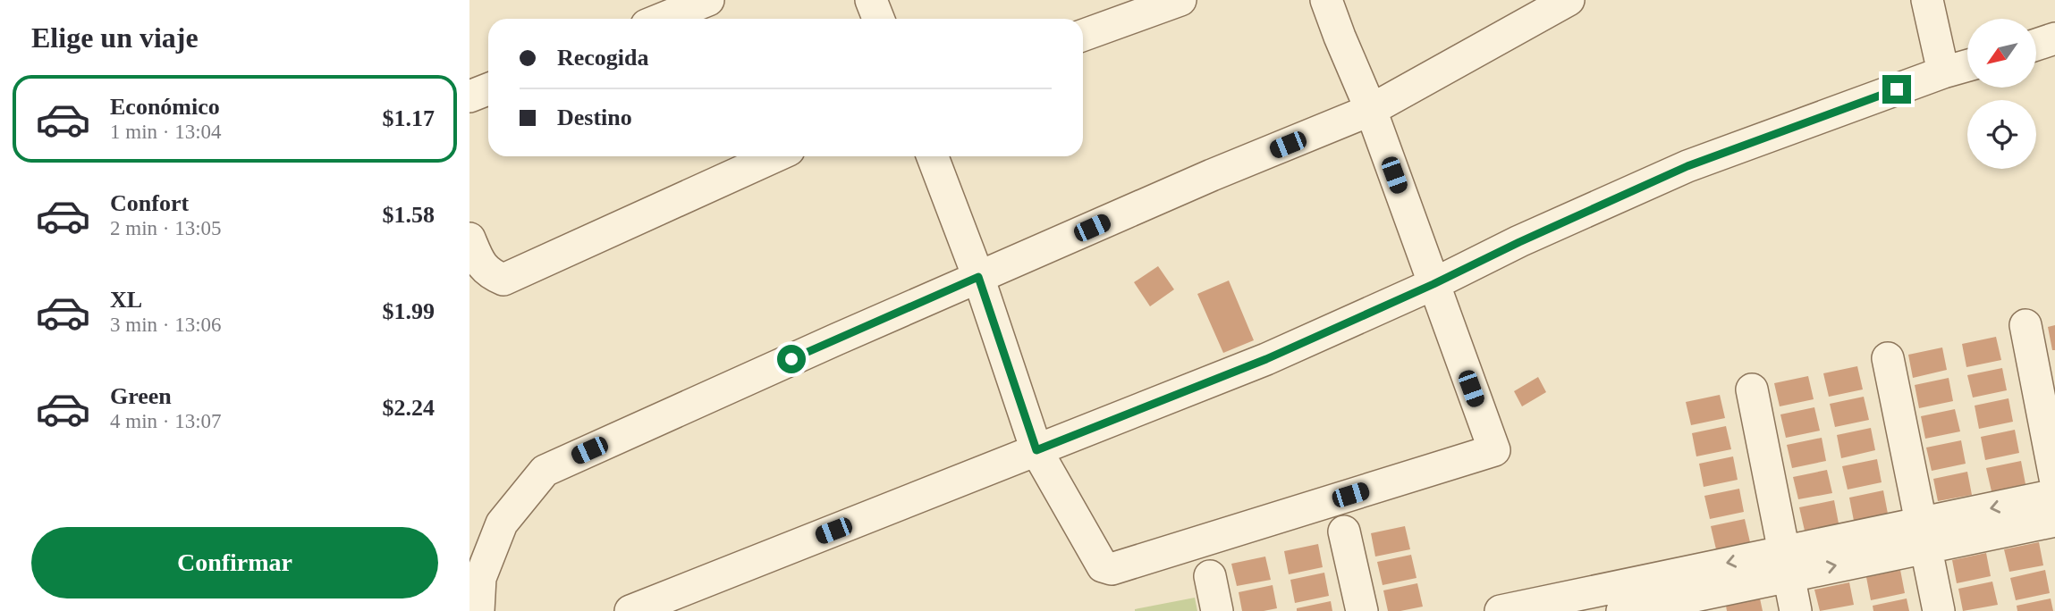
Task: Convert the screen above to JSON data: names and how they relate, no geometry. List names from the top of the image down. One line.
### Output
{"north":"bottom left","page":{"heading":"Elige un viaje","banner":["Recogida","Destino"],"list":[{"name":"Económico","note":"1 min · 13:04","value":"$1.17"},{"name":"Confort","note":"2 min · 13:05","value":"$1.58"},{"name":"XL","note":"3 min · 13:06","value":"$1.99"},{"name":"Green","note":"4 min · 13:07","value":"$2.24"}],"buttons":"Confirmar"}}
